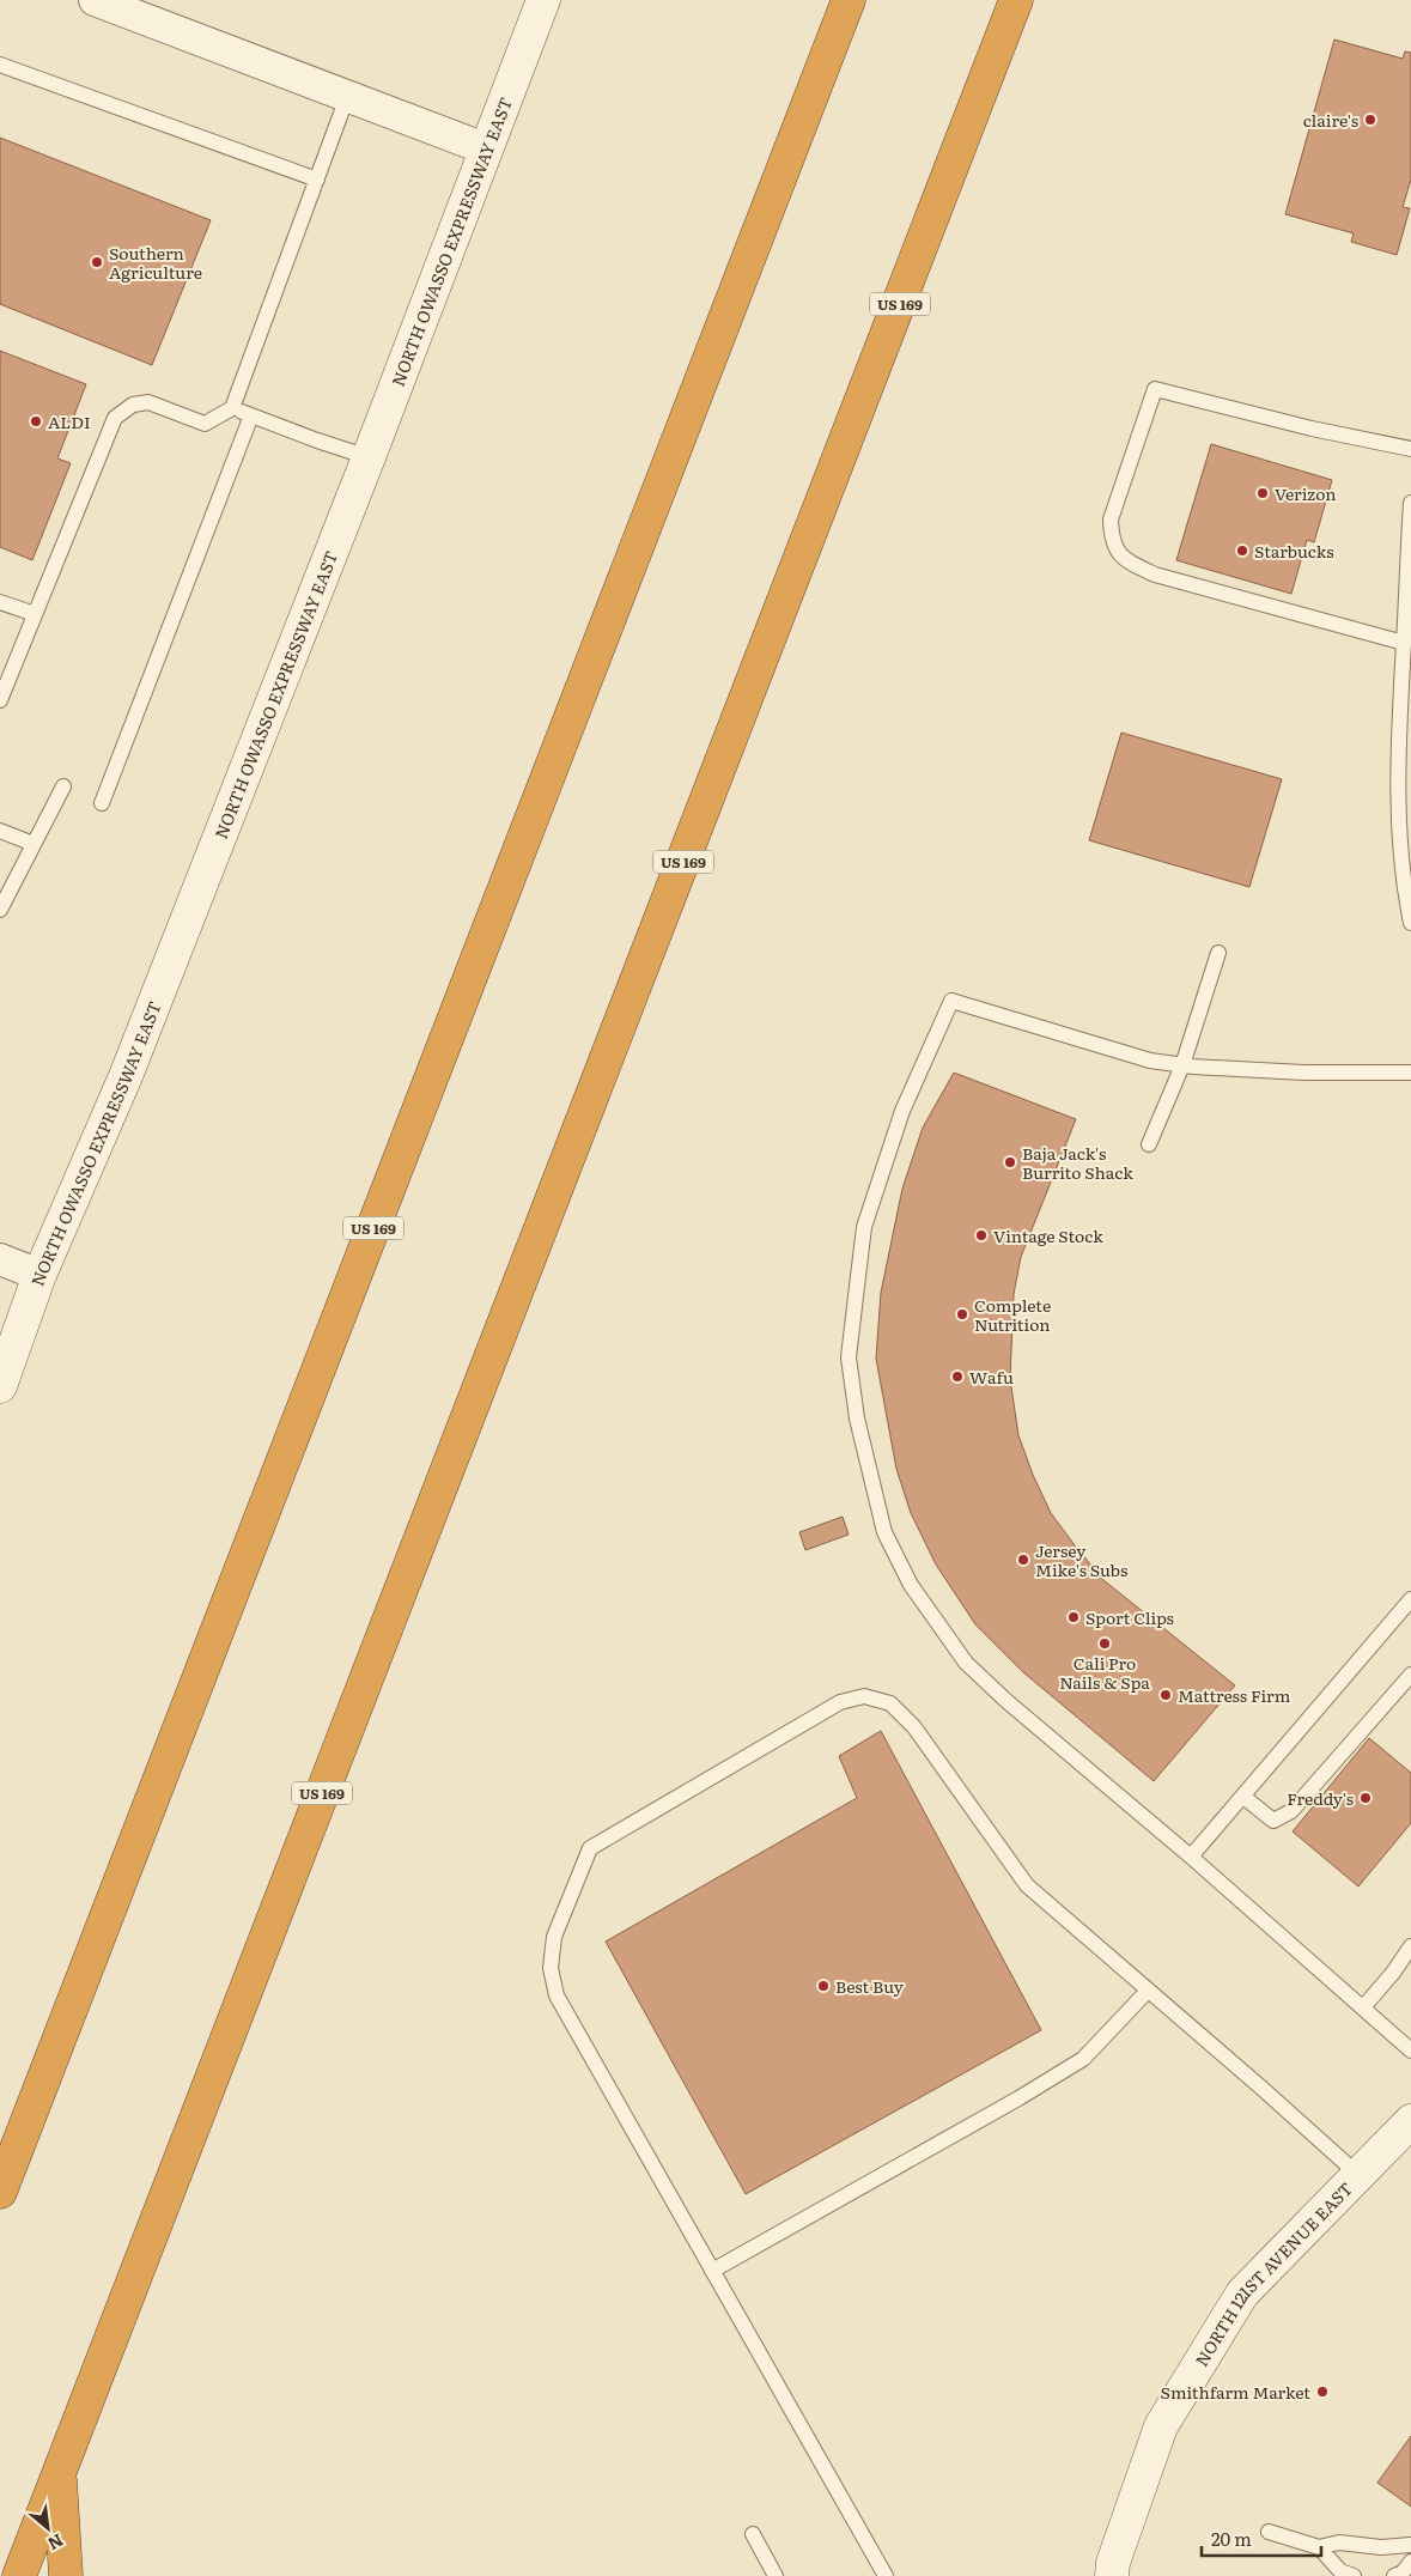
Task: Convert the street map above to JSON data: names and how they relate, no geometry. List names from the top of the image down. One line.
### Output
{"streets":{"highway":["US 169"],"street":["NORTH OWASSO EXPRESSWAY EAST","NORTH 121ST AVENUE EAST"]},"places":["claire's","Southern Agriculture","ALDI","Verizon","Starbucks","Baja Jack's Burrito Shack","Vintage Stock","Complete Nutrition","Wafu","Jersey Mike's Subs","Sport Clips","Cali Pro Nails & Spa","Mattress Firm","Freddy's","Best Buy","Smithfarm Market"],"scale_bar":"20 m","north":"bottom right"}
